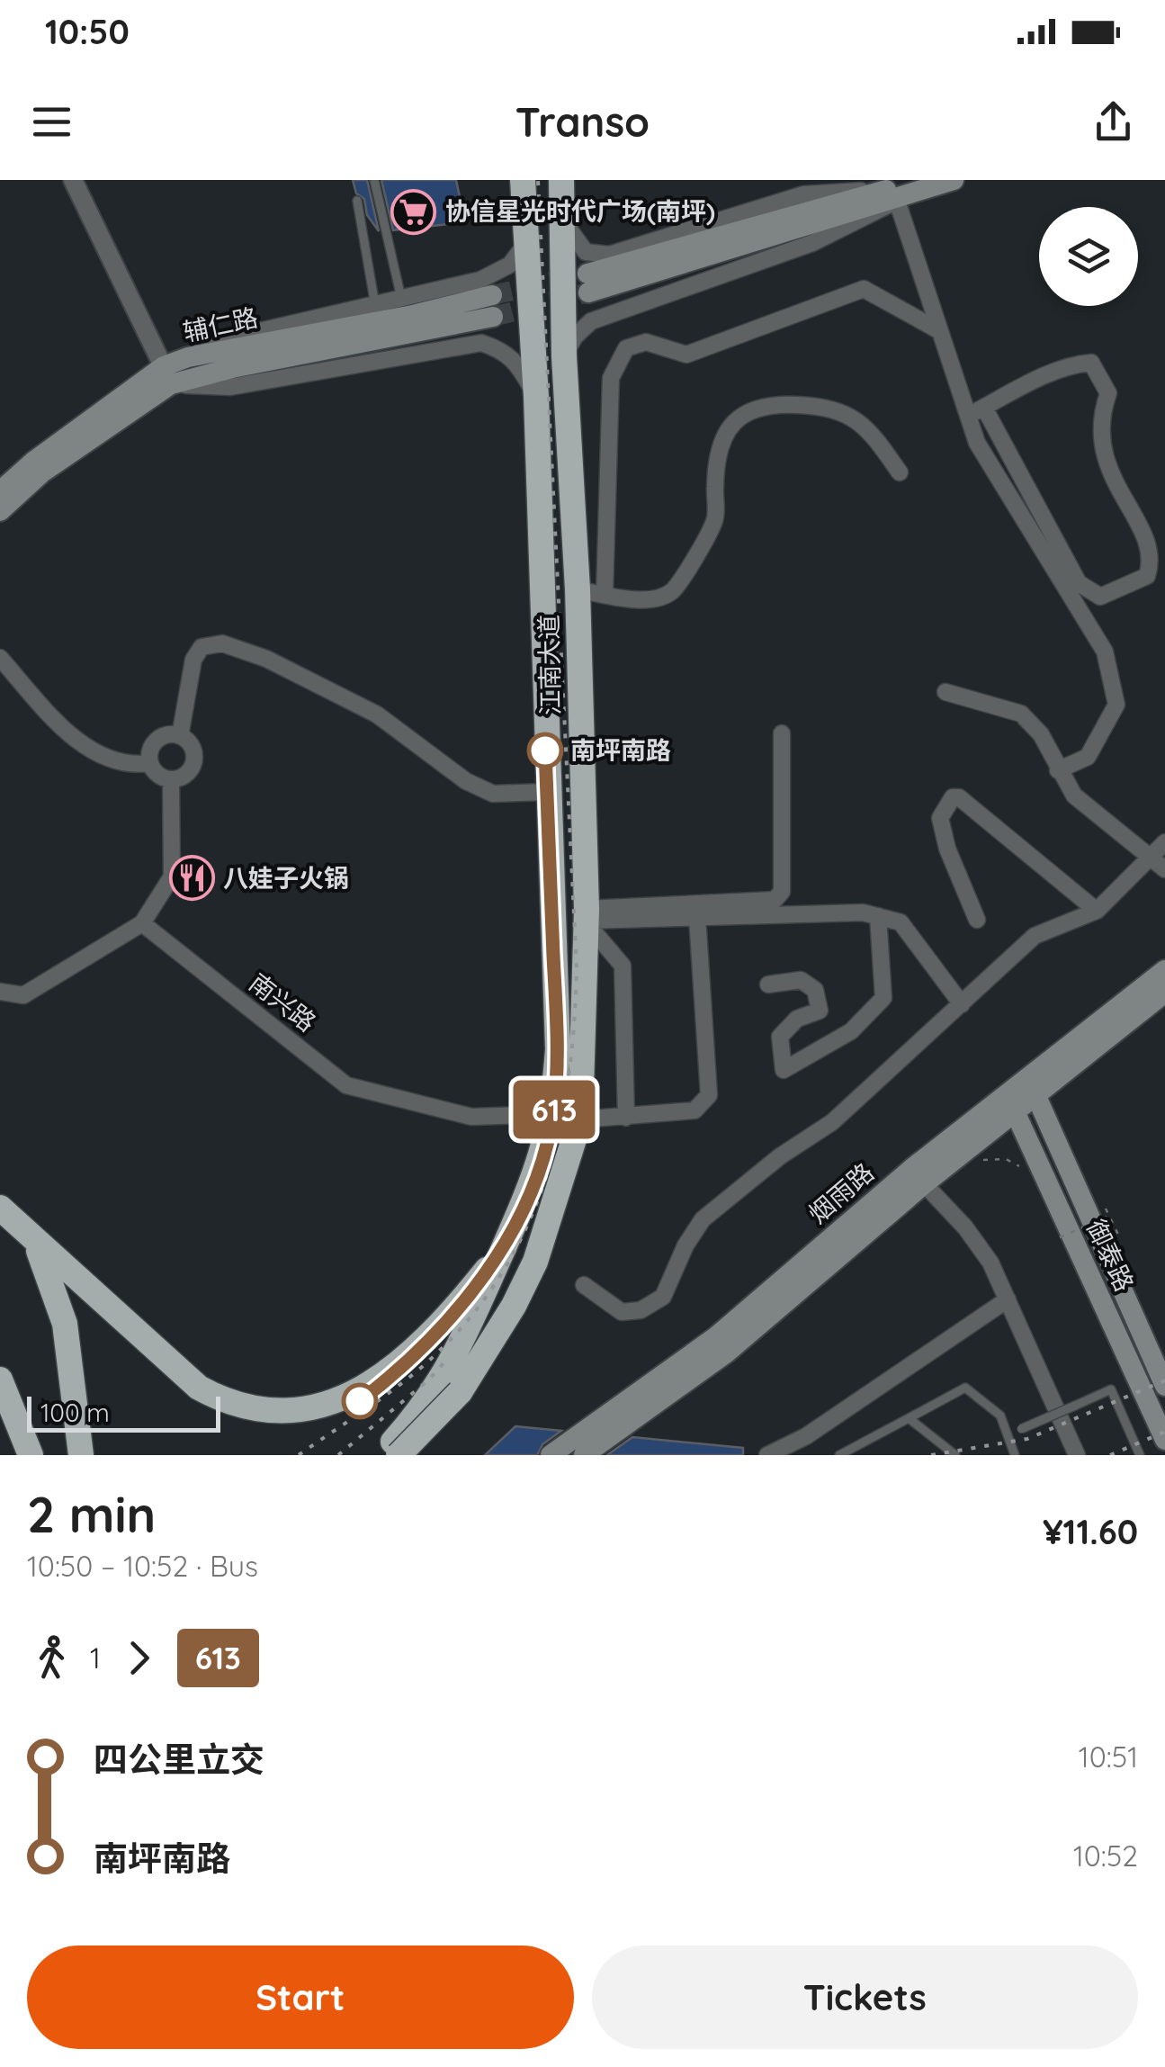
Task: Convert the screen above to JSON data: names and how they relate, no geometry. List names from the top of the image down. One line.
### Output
{"streets":{"highway":["江南大道"],"main road":["辅仁路","烟雨路","御泰路"],"street":["南兴路"]},"crossings":[["江南大道","南兴路"],["烟雨路","御泰路"]],"places":{"supermarket":["协信星光时代广场(南坪)"],"other":["南坪南路"],"restaurant":["八娃子火锅"]},"lines":["bus line 613"],"scale_bar":"100 m","page":{"status":"10:50","header":"Transo","on_map":"613","scale":"100 m","heading":["2 min","10:50 – 10:52 · Bus","¥11.60"],"legs":["1","613"],"list":[{"name":"四公里立交","value":"10:51"},{"name":"南坪南路","value":"10:52"}],"buttons":["Start","Tickets"]}}
